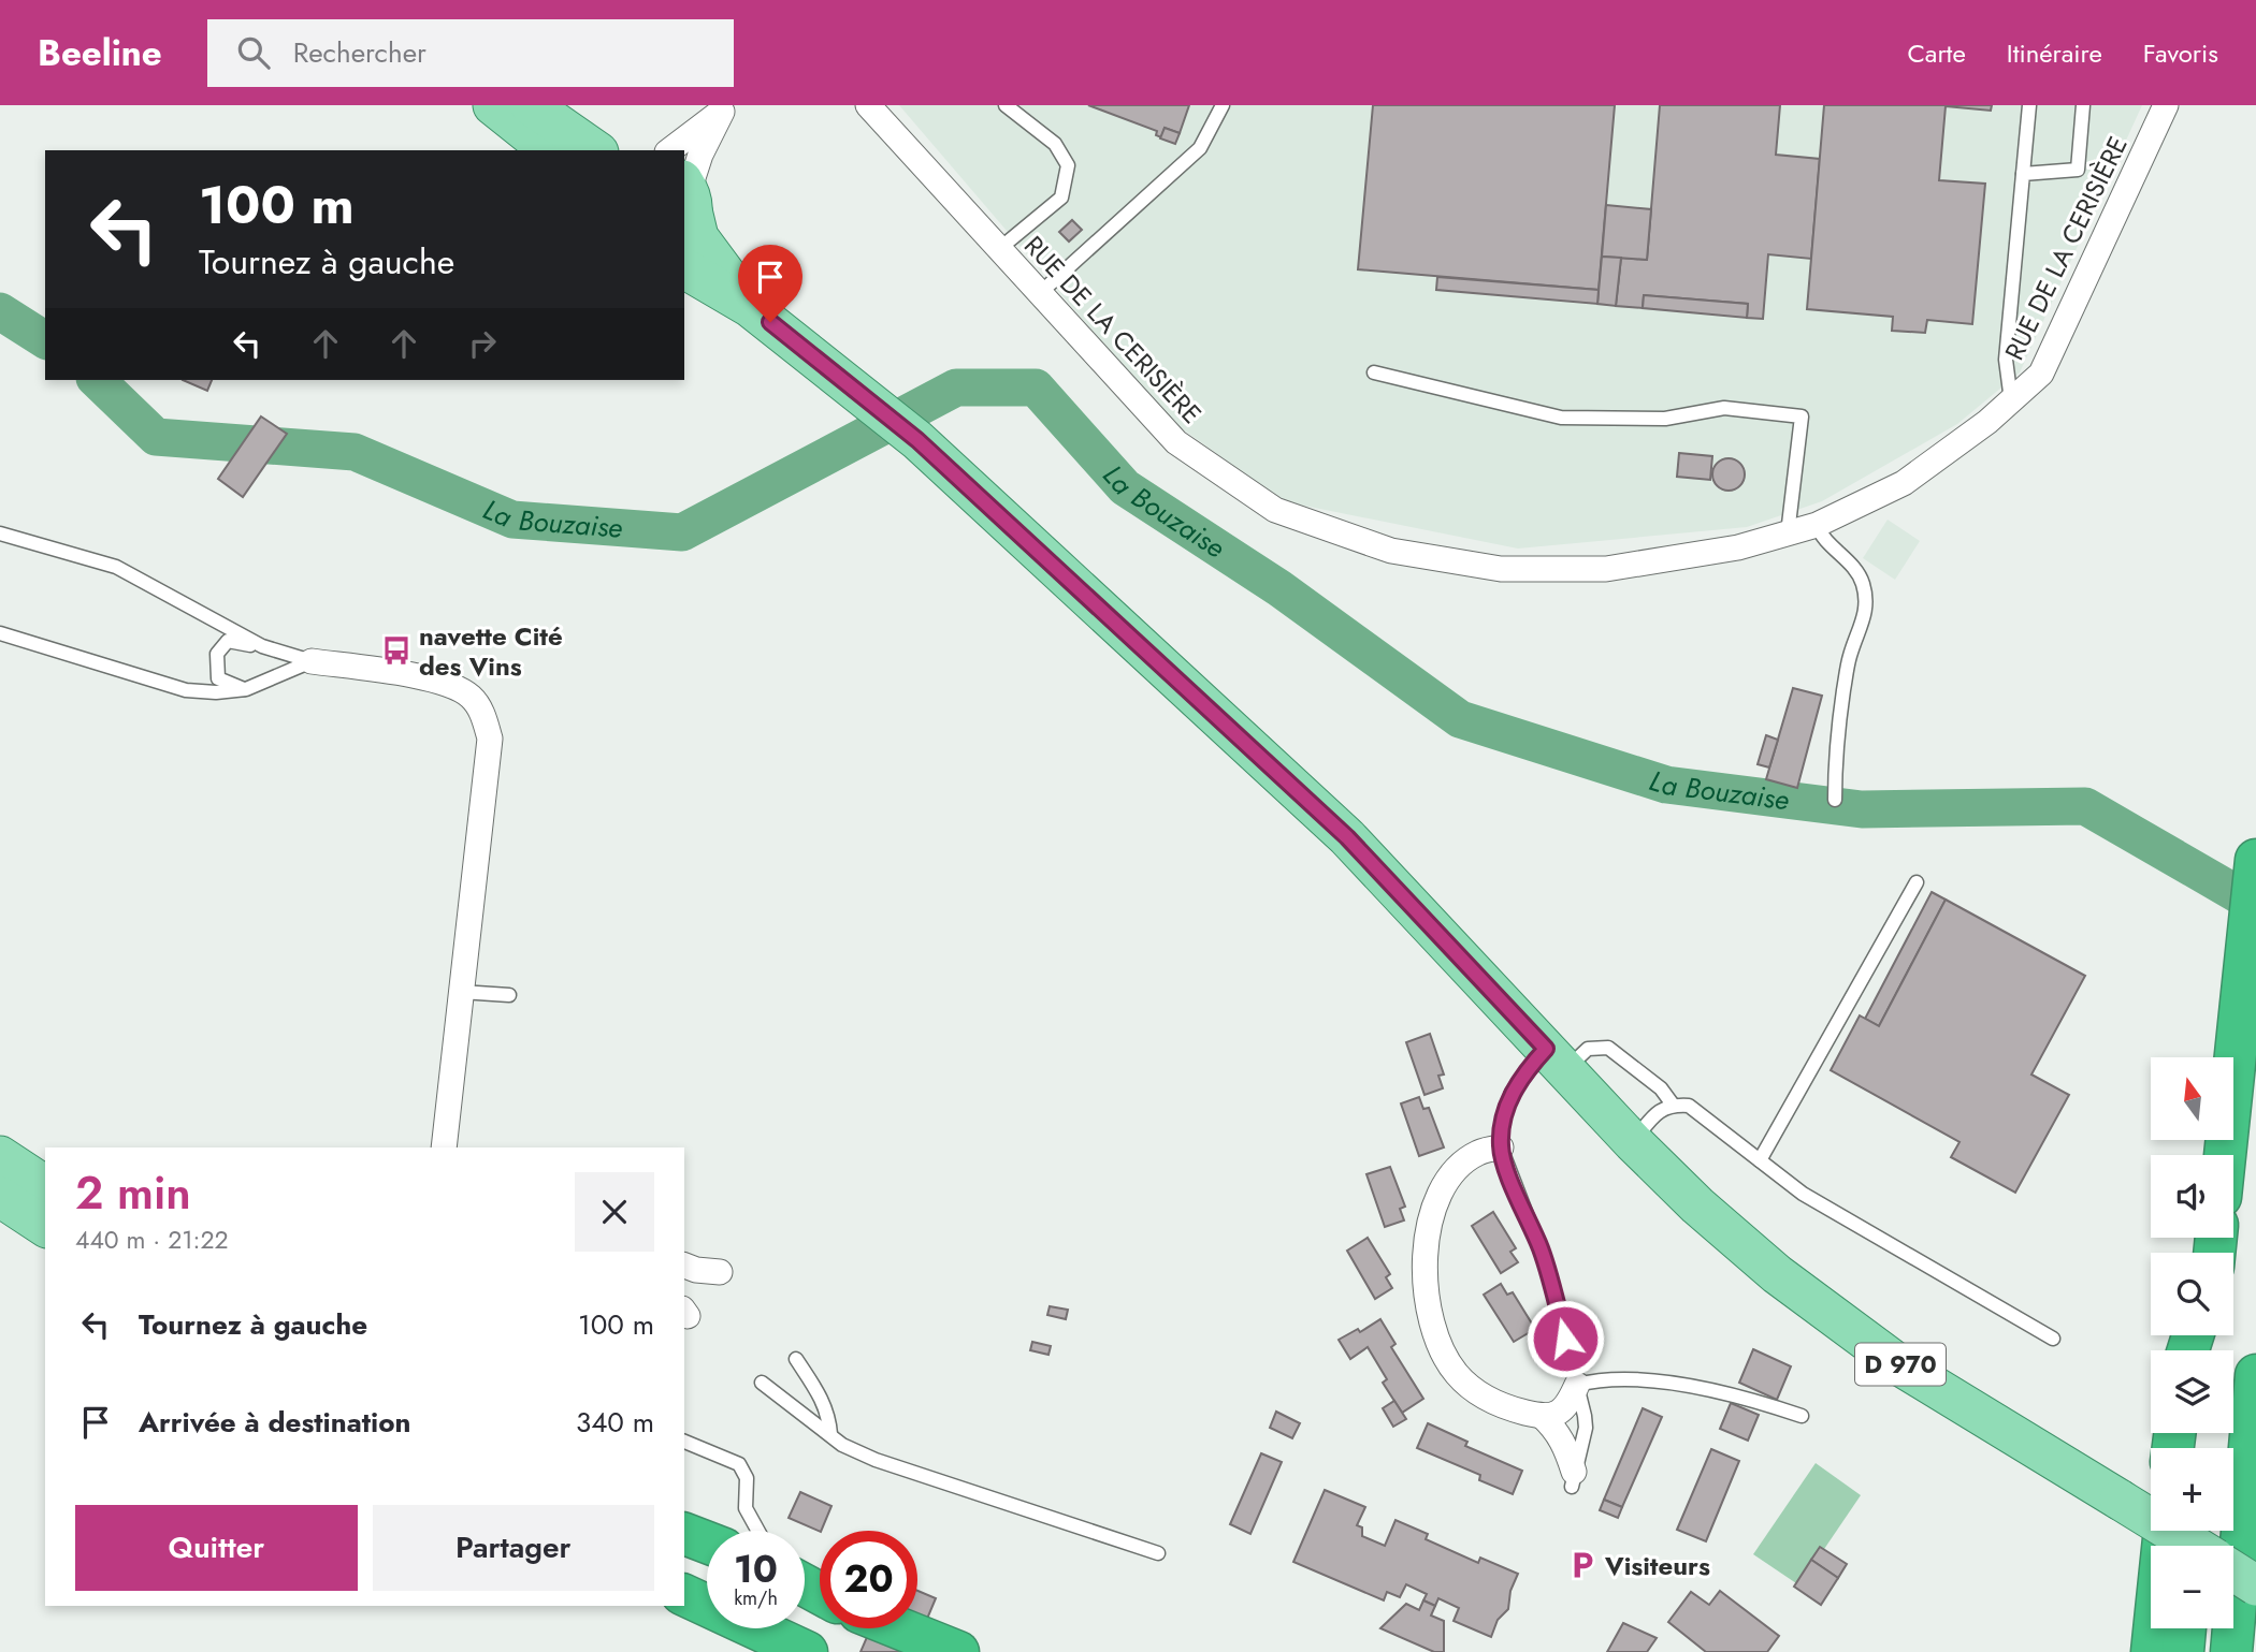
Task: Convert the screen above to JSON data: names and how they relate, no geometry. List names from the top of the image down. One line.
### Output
{"streets":{"main road":["D 970"],"street":["RUE DE LA CERISIÈRE"]},"water":["La Bouzaise"],"places":{"bus stop":["navette Cité des Vins"],"parking":["Visiteurs"]},"north":"top","page":{"header":"Beeline","search":"Rechercher","nav":["Carte","Itinéraire","Favoris"],"turn":["100 m","Tournez à gauche"],"map_buttons":["+","−"],"heading":["2 min","440 m · 21:22"],"list":[{"name":"Tournez à gauche","value":"100 m"},{"name":"Arrivée à destination","value":"340 m"}],"buttons":["Quitter","Partager"],"speed":"10 km/h","limit":"20"}}
